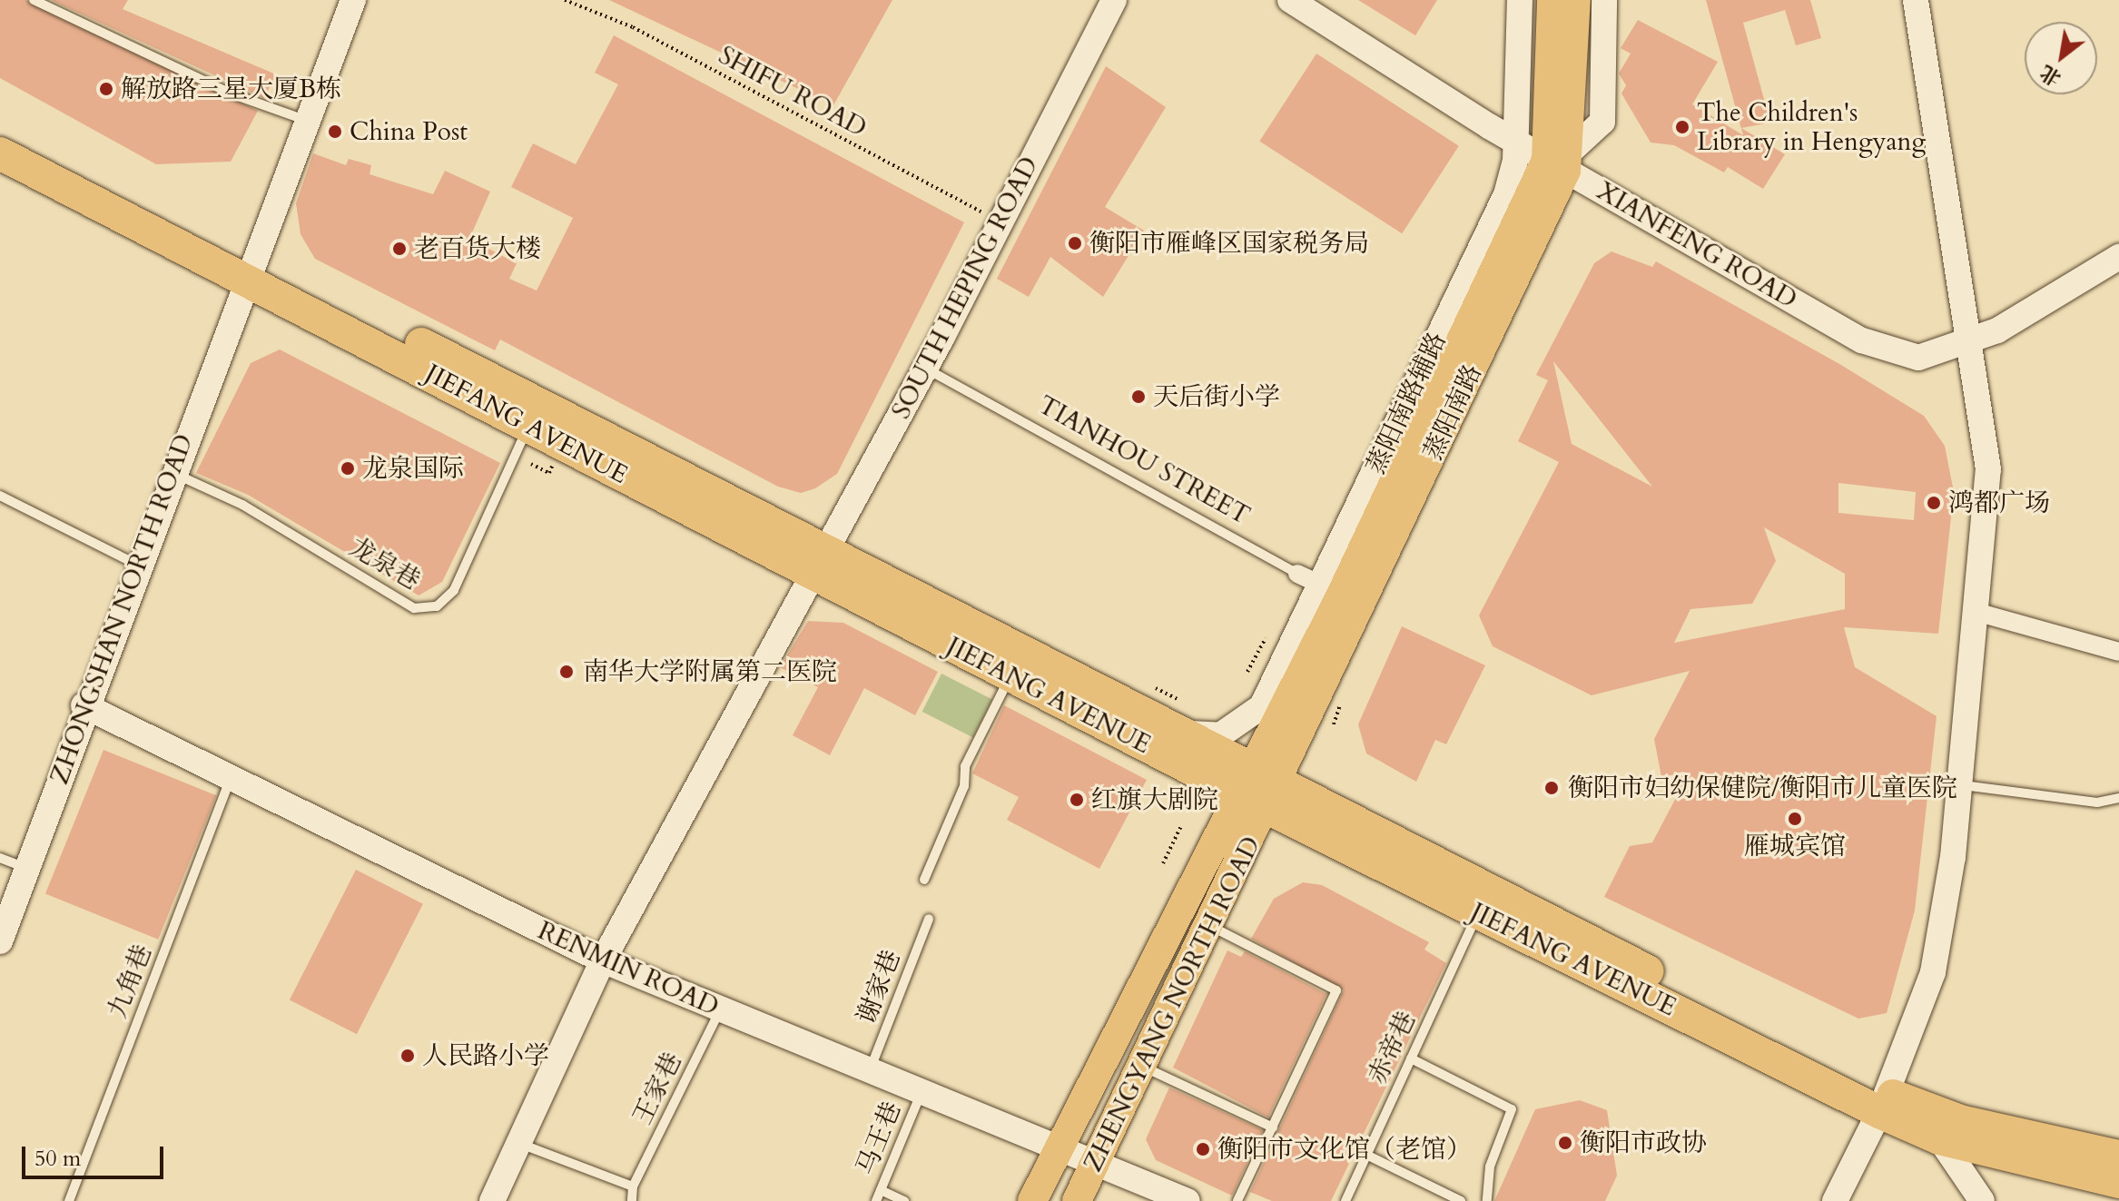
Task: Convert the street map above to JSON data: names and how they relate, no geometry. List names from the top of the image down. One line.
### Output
{"streets":{"highway":["JIEFANG AVENUE"],"main road":["蒸阳南路","ZHENGYANG NORTH ROAD"],"street":["XIANFENG ROAD","SOUTH HEPING ROAD","蒸阳南路辅路","ZHONGSHAN NORTH ROAD","RENMIN ROAD"],"lane":["TIANHOU STREET","龙泉巷","九角巷","谢家巷","赤帝巷","王家巷","马王巷"],"path":["SHIFU ROAD"]},"crossings":[["SHIFU ROAD","SOUTH HEPING ROAD"],["XIANFENG ROAD","蒸阳南路辅路"],["XIANFENG ROAD","蒸阳南路"],["SOUTH HEPING ROAD","JIEFANG AVENUE"],["SOUTH HEPING ROAD","TIANHOU STREET"],["SOUTH HEPING ROAD","RENMIN ROAD"],["蒸阳南路辅路","JIEFANG AVENUE"],["蒸阳南路辅路","TIANHOU STREET"],["蒸阳南路","JIEFANG AVENUE"],["蒸阳南路","ZHENGYANG NORTH ROAD"],["JIEFANG AVENUE","龙泉巷"],["JIEFANG AVENUE","ZHONGSHAN NORTH ROAD"],["JIEFANG AVENUE","ZHENGYANG NORTH ROAD"],["JIEFANG AVENUE","赤帝巷"],["龙泉巷","ZHONGSHAN NORTH ROAD"],["ZHONGSHAN NORTH ROAD","RENMIN ROAD"],["RENMIN ROAD","九角巷"],["RENMIN ROAD","谢家巷"],["RENMIN ROAD","ZHENGYANG NORTH ROAD"],["RENMIN ROAD","王家巷"],["RENMIN ROAD","马王巷"]],"places":["解放路三星大厦B栋","The Children's Library in Hengyang","China Post","衡阳市雁峰区国家税务局","老百货大楼","天后街小学","龙泉国际","鸿都广场","南华大学附属第二医院","衡阳市妇幼保健院/衡阳市儿童医院","红旗大剧院","雁城宾馆","人民路小学","衡阳市政协","衡阳市文化馆（老馆）"],"scale_bar":"50 m","north":"bottom left"}
